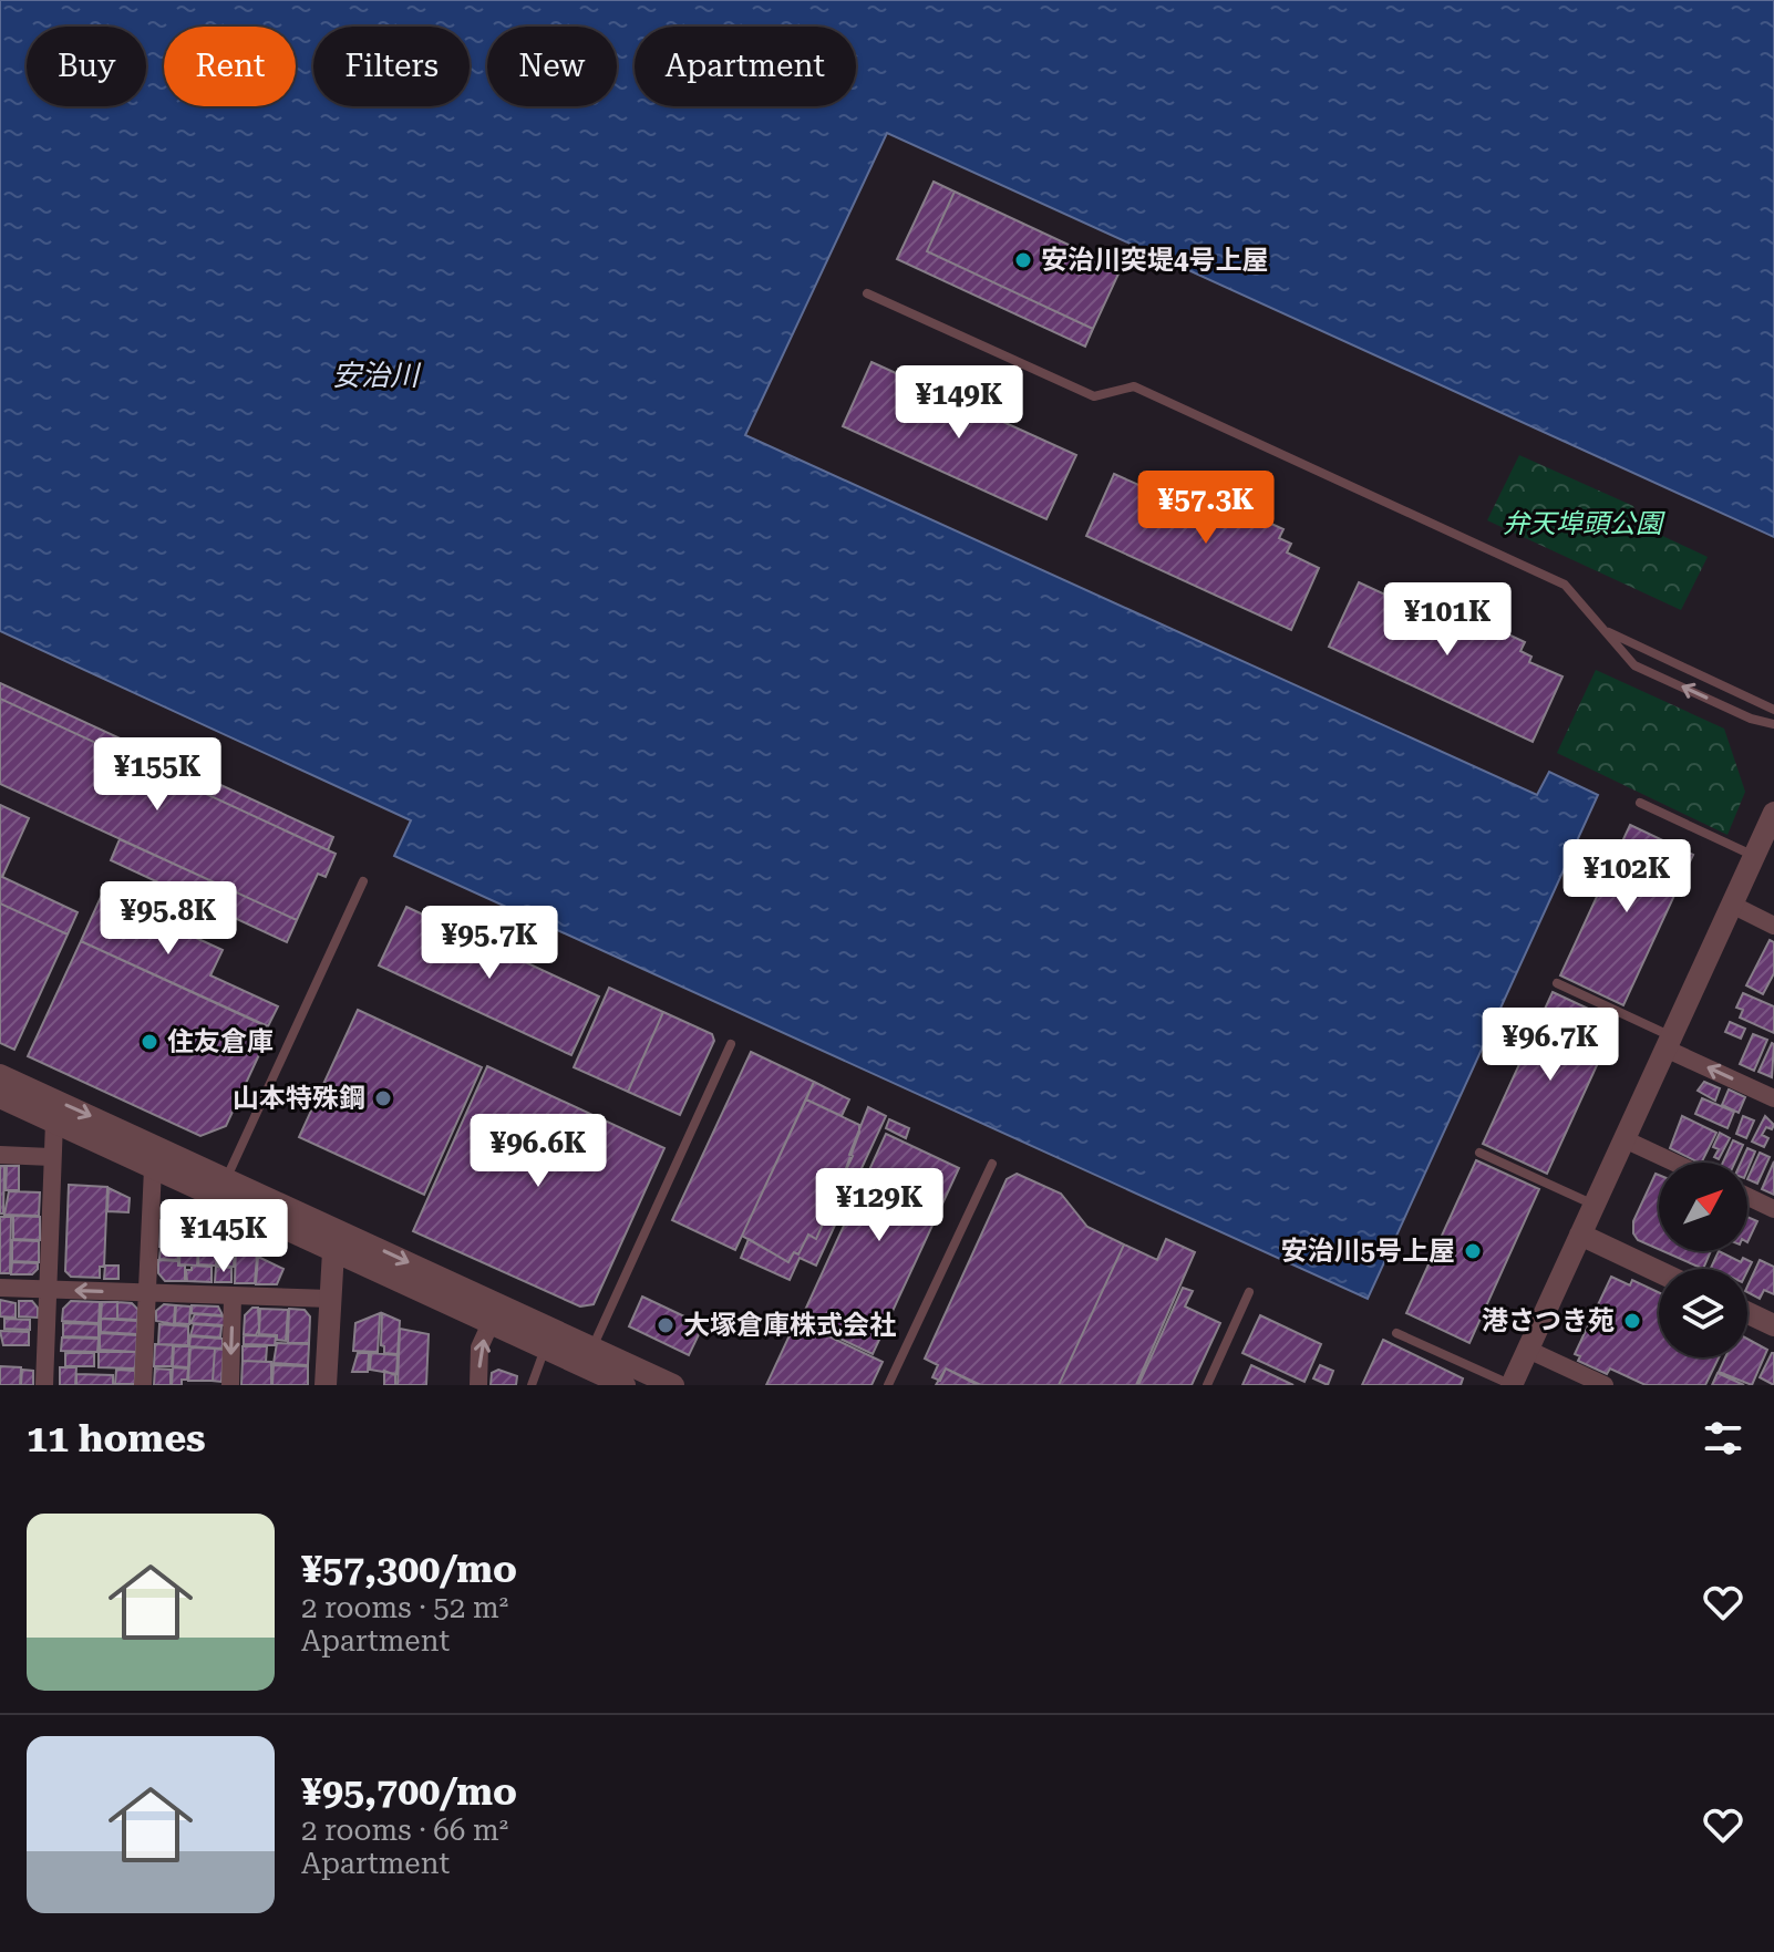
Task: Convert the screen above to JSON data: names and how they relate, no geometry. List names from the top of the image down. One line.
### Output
{"water":["安治川"],"parks":["弁天埠頭公園"],"places":["安治川突堤4号上屋","住友倉庫","山本特殊鋼","安治川5号上屋","港さつき苑","大塚倉庫株式会社"],"north":"top right","page":{"chip":["Buy","Rent","Filters","New","Apartment"],"price":["¥149K","¥57.3K","¥101K","¥155K","¥102K","¥95.8K","¥95.7K","¥96.7K","¥96.6K","¥129K","¥145K"],"heading":"11 homes","list":[{"name":"¥57,300/mo","note":"2 rooms · 52 m² · Apartment"},{"name":"¥95,700/mo","note":"2 rooms · 66 m² · Apartment"}]}}
